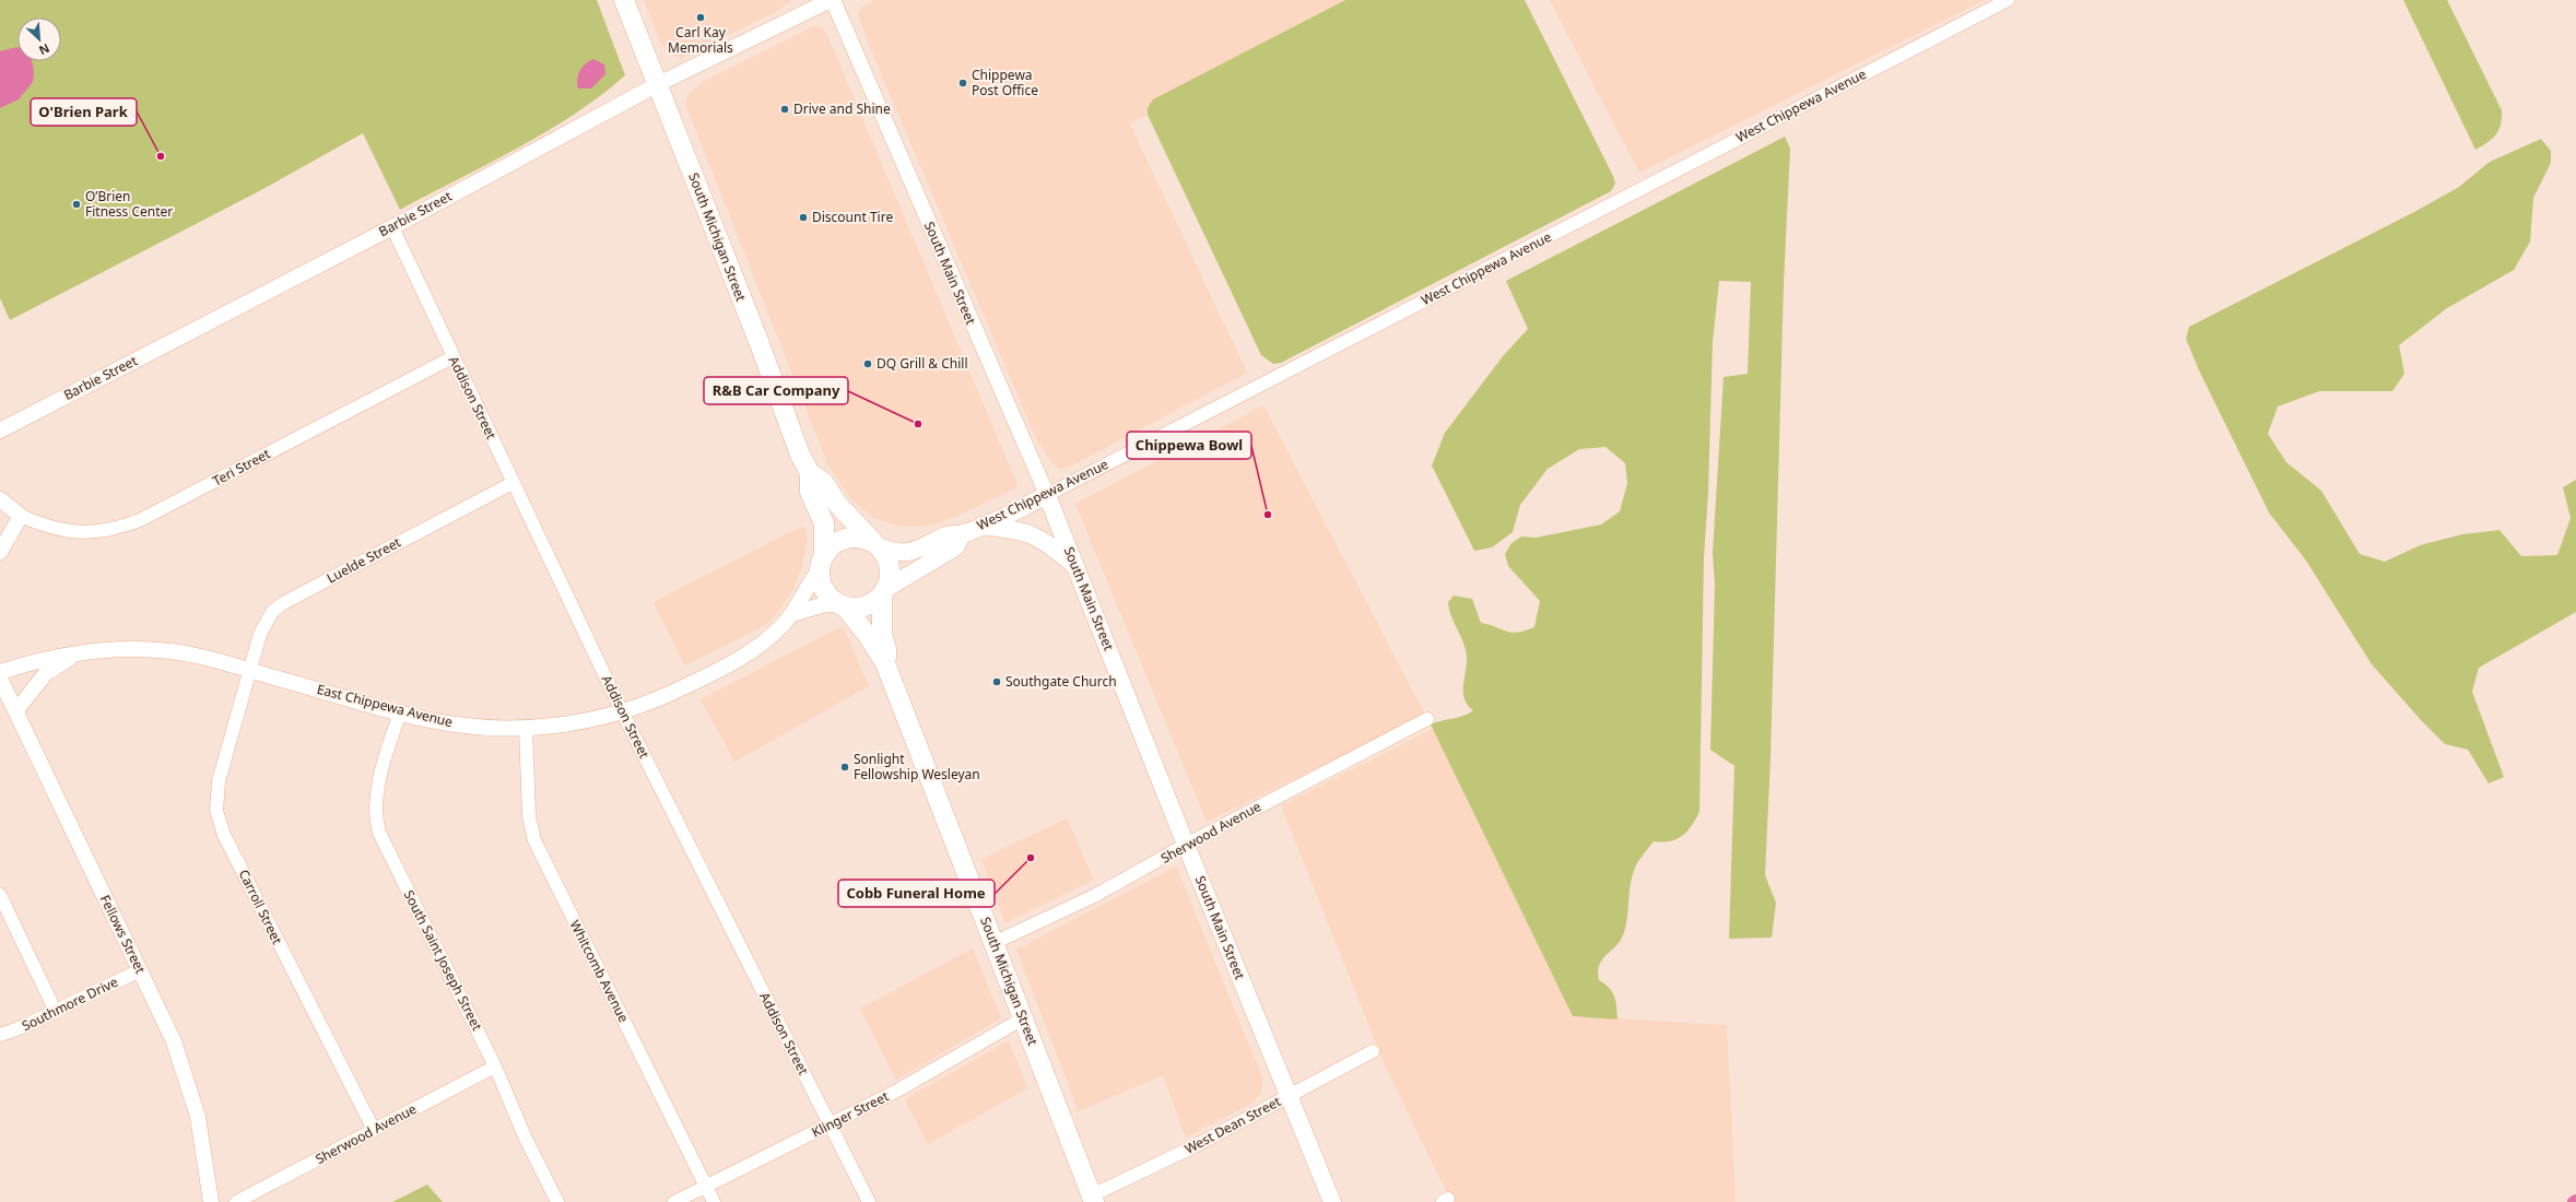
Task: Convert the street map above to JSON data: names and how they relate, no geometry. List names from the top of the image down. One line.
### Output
{"streets":{"main road":["West Chippewa Avenue","South Michigan Street","South Main Street"],"street":["Barbie Street","Addison Street","Teri Street","Luelde Street","East Chippewa Avenue","Sherwood Avenue","Carroll Street","Fellows Street","South Saint Joseph Street","Whitcomb Avenue","Southmore Drive","Klinger Street","West Dean Street"]},"crossings":[["West Chippewa Avenue","South Michigan Street"],["West Chippewa Avenue","South Main Street"],["West Chippewa Avenue","East Chippewa Avenue"],["Barbie Street","South Michigan Street"],["Barbie Street","South Main Street"],["Barbie Street","Addison Street"],["South Michigan Street","East Chippewa Avenue"],["South Michigan Street","Sherwood Avenue"],["South Michigan Street","Klinger Street"],["South Michigan Street","West Dean Street"],["South Main Street","Sherwood Avenue"],["South Main Street","West Dean Street"],["Addison Street","Teri Street"],["Addison Street","Luelde Street"],["Addison Street","East Chippewa Avenue"],["Addison Street","Klinger Street"],["Luelde Street","East Chippewa Avenue"],["Luelde Street","Carroll Street"],["East Chippewa Avenue","Carroll Street"],["East Chippewa Avenue","Fellows Street"],["East Chippewa Avenue","South Saint Joseph Street"],["East Chippewa Avenue","Whitcomb Avenue"],["Sherwood Avenue","Carroll Street"],["Sherwood Avenue","South Saint Joseph Street"],["Fellows Street","Southmore Drive"],["Whitcomb Avenue","Klinger Street"]],"places":["Carl Kay Memorials","Chippewa Post Office","Drive and Shine","O'Brien Park","O’Brien Fitness Center","Discount Tire","DQ Grill & Chill","R&B Car Company","Chippewa Bowl","Southgate Church","Sonlight Fellowship Wesleyan","Cobb Funeral Home"],"north":"bottom right"}
